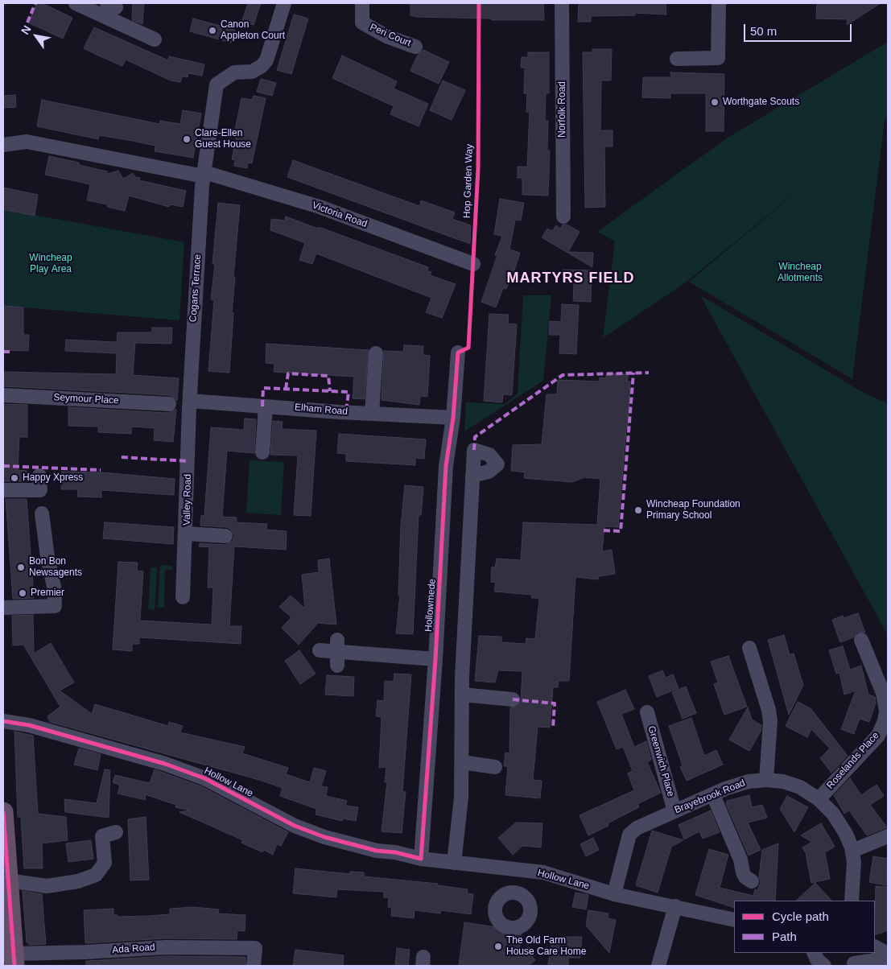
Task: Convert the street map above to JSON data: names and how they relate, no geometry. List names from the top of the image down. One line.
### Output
{"streets":{"street":["Peri Court","Norfolk Road","Victoria Road","Cogans Terrace","Seymour Place","Elham Road","Valley Road","Hollowmede","Roselands Place","Greenwich Place","Hollow Lane","Brayebrook Road","Ada Road"],"cycle path":["Hop Garden Way"]},"crossings":[["Victoria Road","Cogans Terrace"],["Cogans Terrace","Elham Road"],["Cogans Terrace","Valley Road"],["Elham Road","Valley Road"],["Elham Road","Hollowmede"],["Hollowmede","Hollow Lane"],["Roselands Place","Brayebrook Road"],["Greenwich Place","Brayebrook Road"],["Hollow Lane","Brayebrook Road"]],"districts":["MARTYRS FIELD"],"parks":["Wincheap Play Area","Wincheap Allotments"],"places":["Canon Appleton Court","Worthgate Scouts","Clare-Ellen Guest House","Happy Xpress","Wincheap Foundation Primary School","Bon Bon Newsagents","Premier","The Old Farm House Care Home"],"legend":["Cycle path","Path"],"scale_bar":"50 m","north":"top left"}
